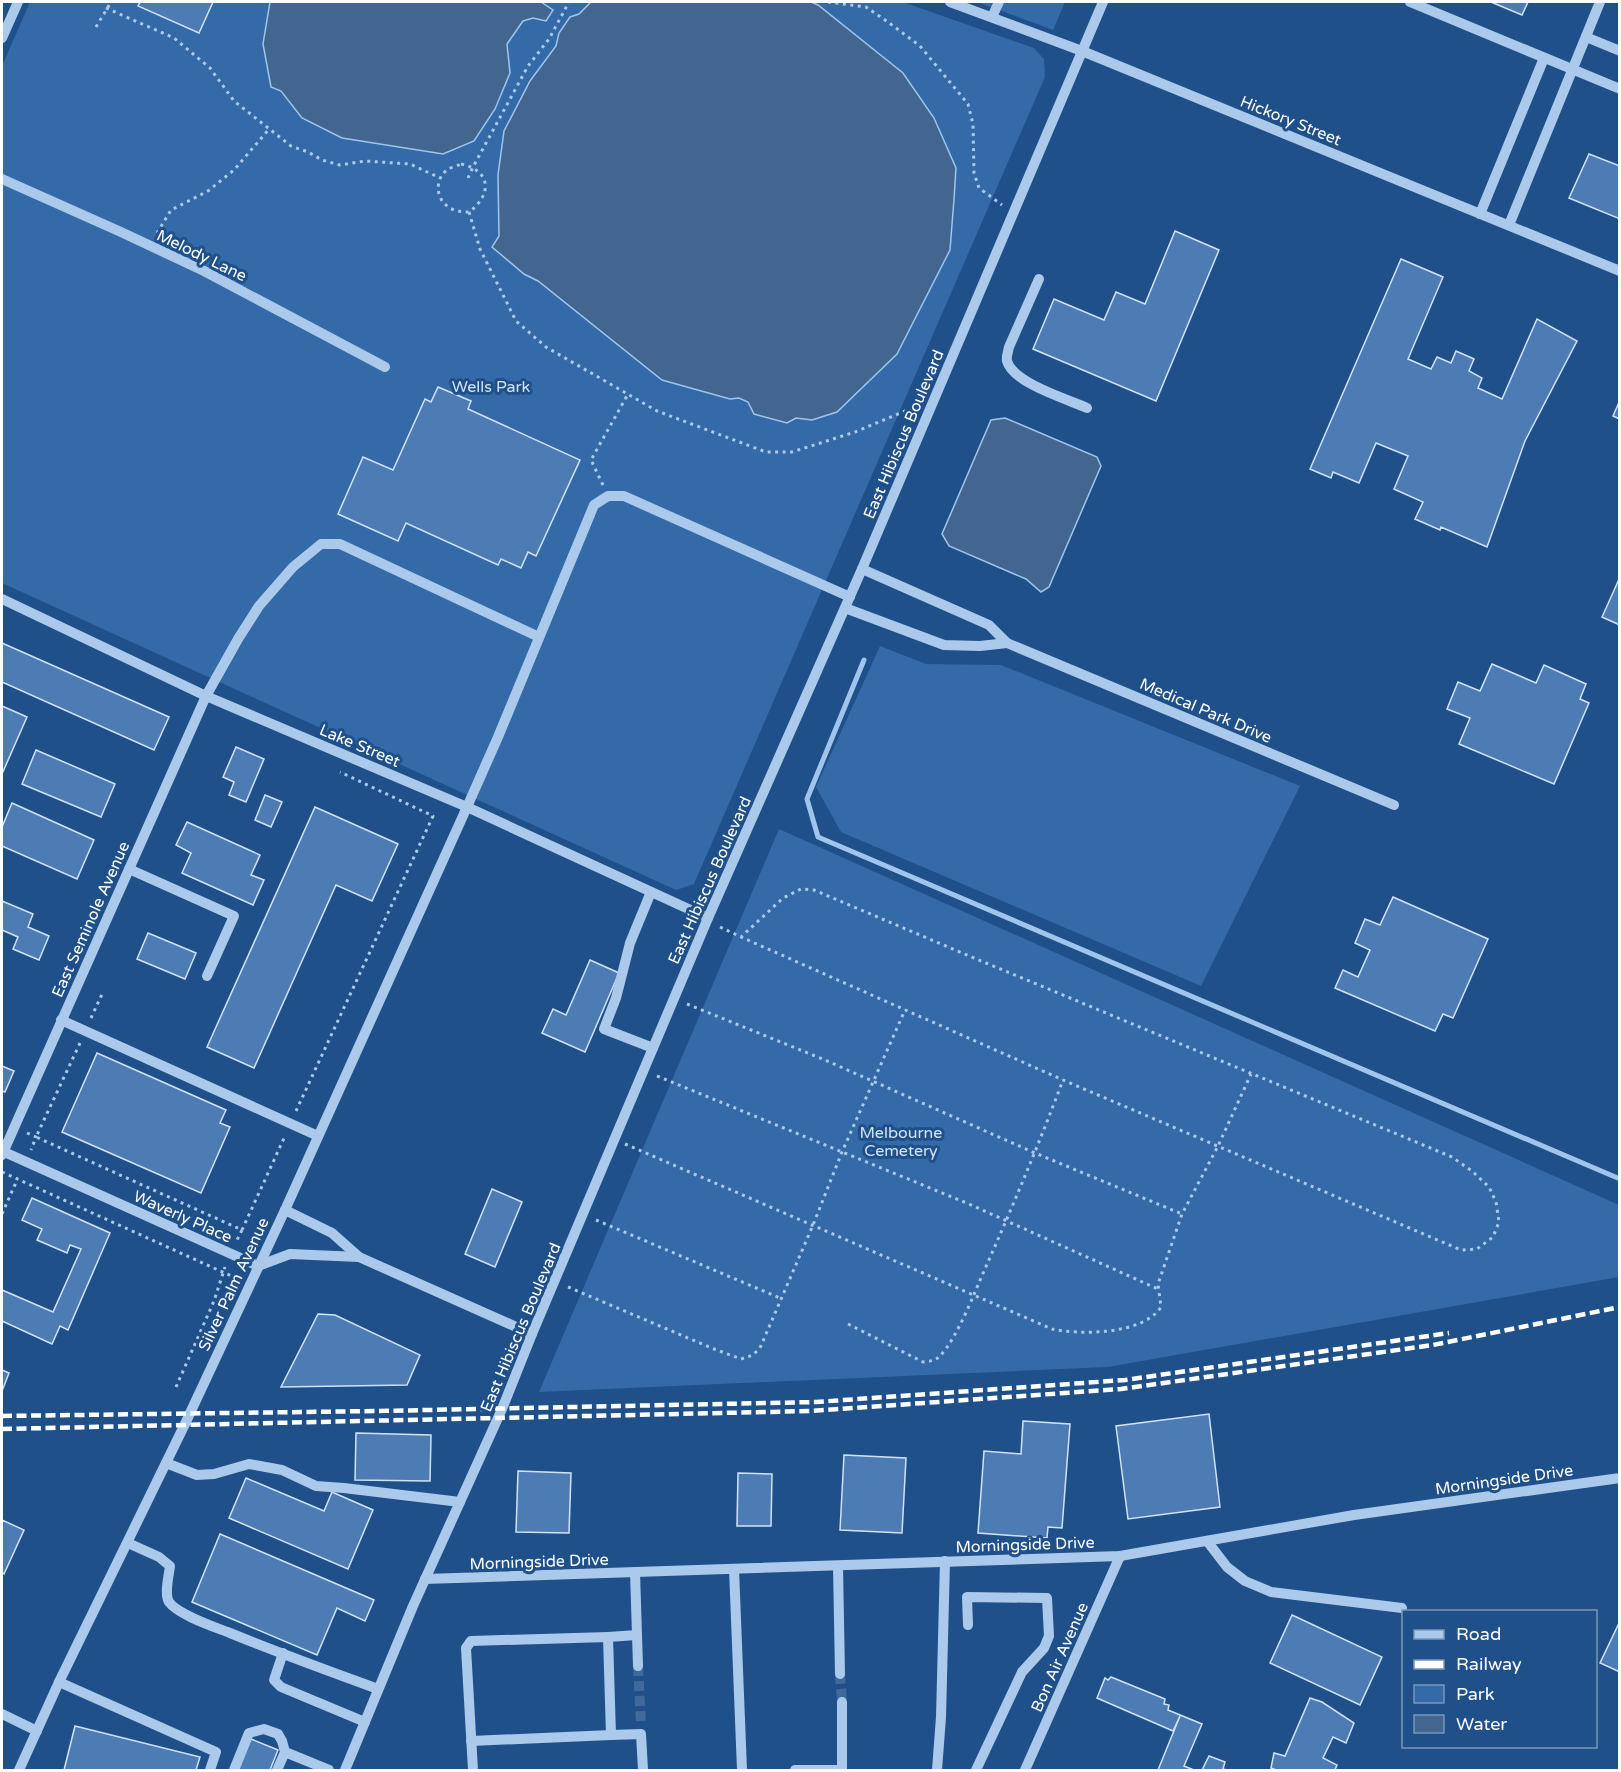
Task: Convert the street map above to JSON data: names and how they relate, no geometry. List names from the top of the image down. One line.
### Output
{"streets":{"street":["Hickory Street","Melody Lane","East Hibiscus Boulevard","Medical Park Drive","Lake Street","East Seminole Avenue","Waverly Place","Silver Palm Avenue","Morningside Drive","Bon Air Avenue"]},"crossings":[["Hickory Street","East Hibiscus Boulevard"],["East Hibiscus Boulevard","Medical Park Drive"],["East Hibiscus Boulevard","Lake Street"],["East Hibiscus Boulevard","Morningside Drive"],["Medical Park Drive","Silver Palm Avenue"],["Lake Street","East Seminole Avenue"],["Lake Street","Silver Palm Avenue"],["East Seminole Avenue","Waverly Place"],["East Seminole Avenue","Silver Palm Avenue"],["Waverly Place","Silver Palm Avenue"],["Morningside Drive","Bon Air Avenue"]],"parks":["Wells Park","Melbourne Cemetery"],"legend":["Road","Railway","Park","Water"]}
